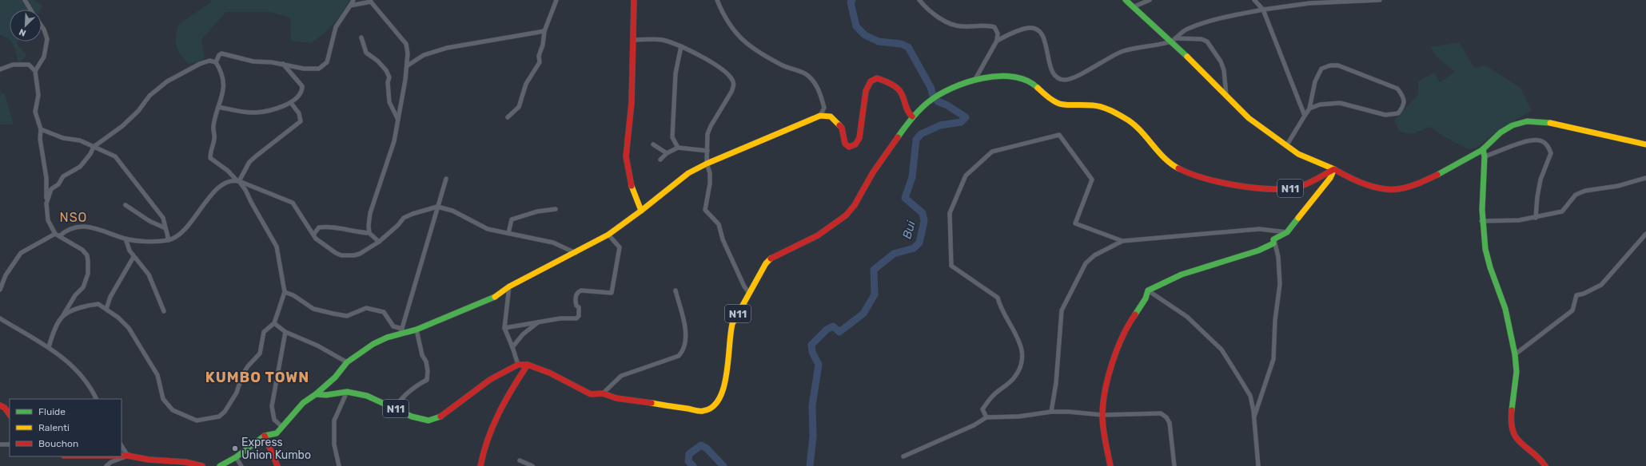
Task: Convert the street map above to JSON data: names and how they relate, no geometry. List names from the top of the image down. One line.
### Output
{"streets":{"main road":["N11"]},"districts":["NSO","KUMBO TOWN"],"water":["Bui"],"places":["Express Union Kumbo"],"legend":["Fluide","Ralenti","Bouchon"],"north":"bottom left"}
